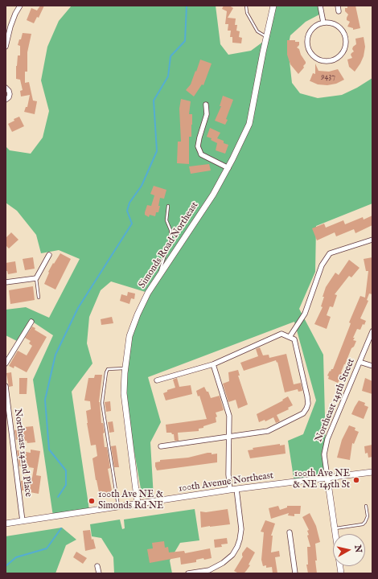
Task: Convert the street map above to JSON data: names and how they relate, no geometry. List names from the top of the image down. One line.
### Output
{"streets":{"main road":["Simonds Road Northeast","Northeast 145th Street","100th Avenue Northeast"],"street":["Northeast 142nd Place"]},"crossings":[["Simonds Road Northeast","100th Avenue Northeast"],["Northeast 145th Street","100th Avenue Northeast"],["Northeast 142nd Place","100th Avenue Northeast"]],"places":["100th Ave NE & NE 145th St","100th Ave NE & Simonds Rd NE"],"house_numbers":["9437"],"north":"right"}
